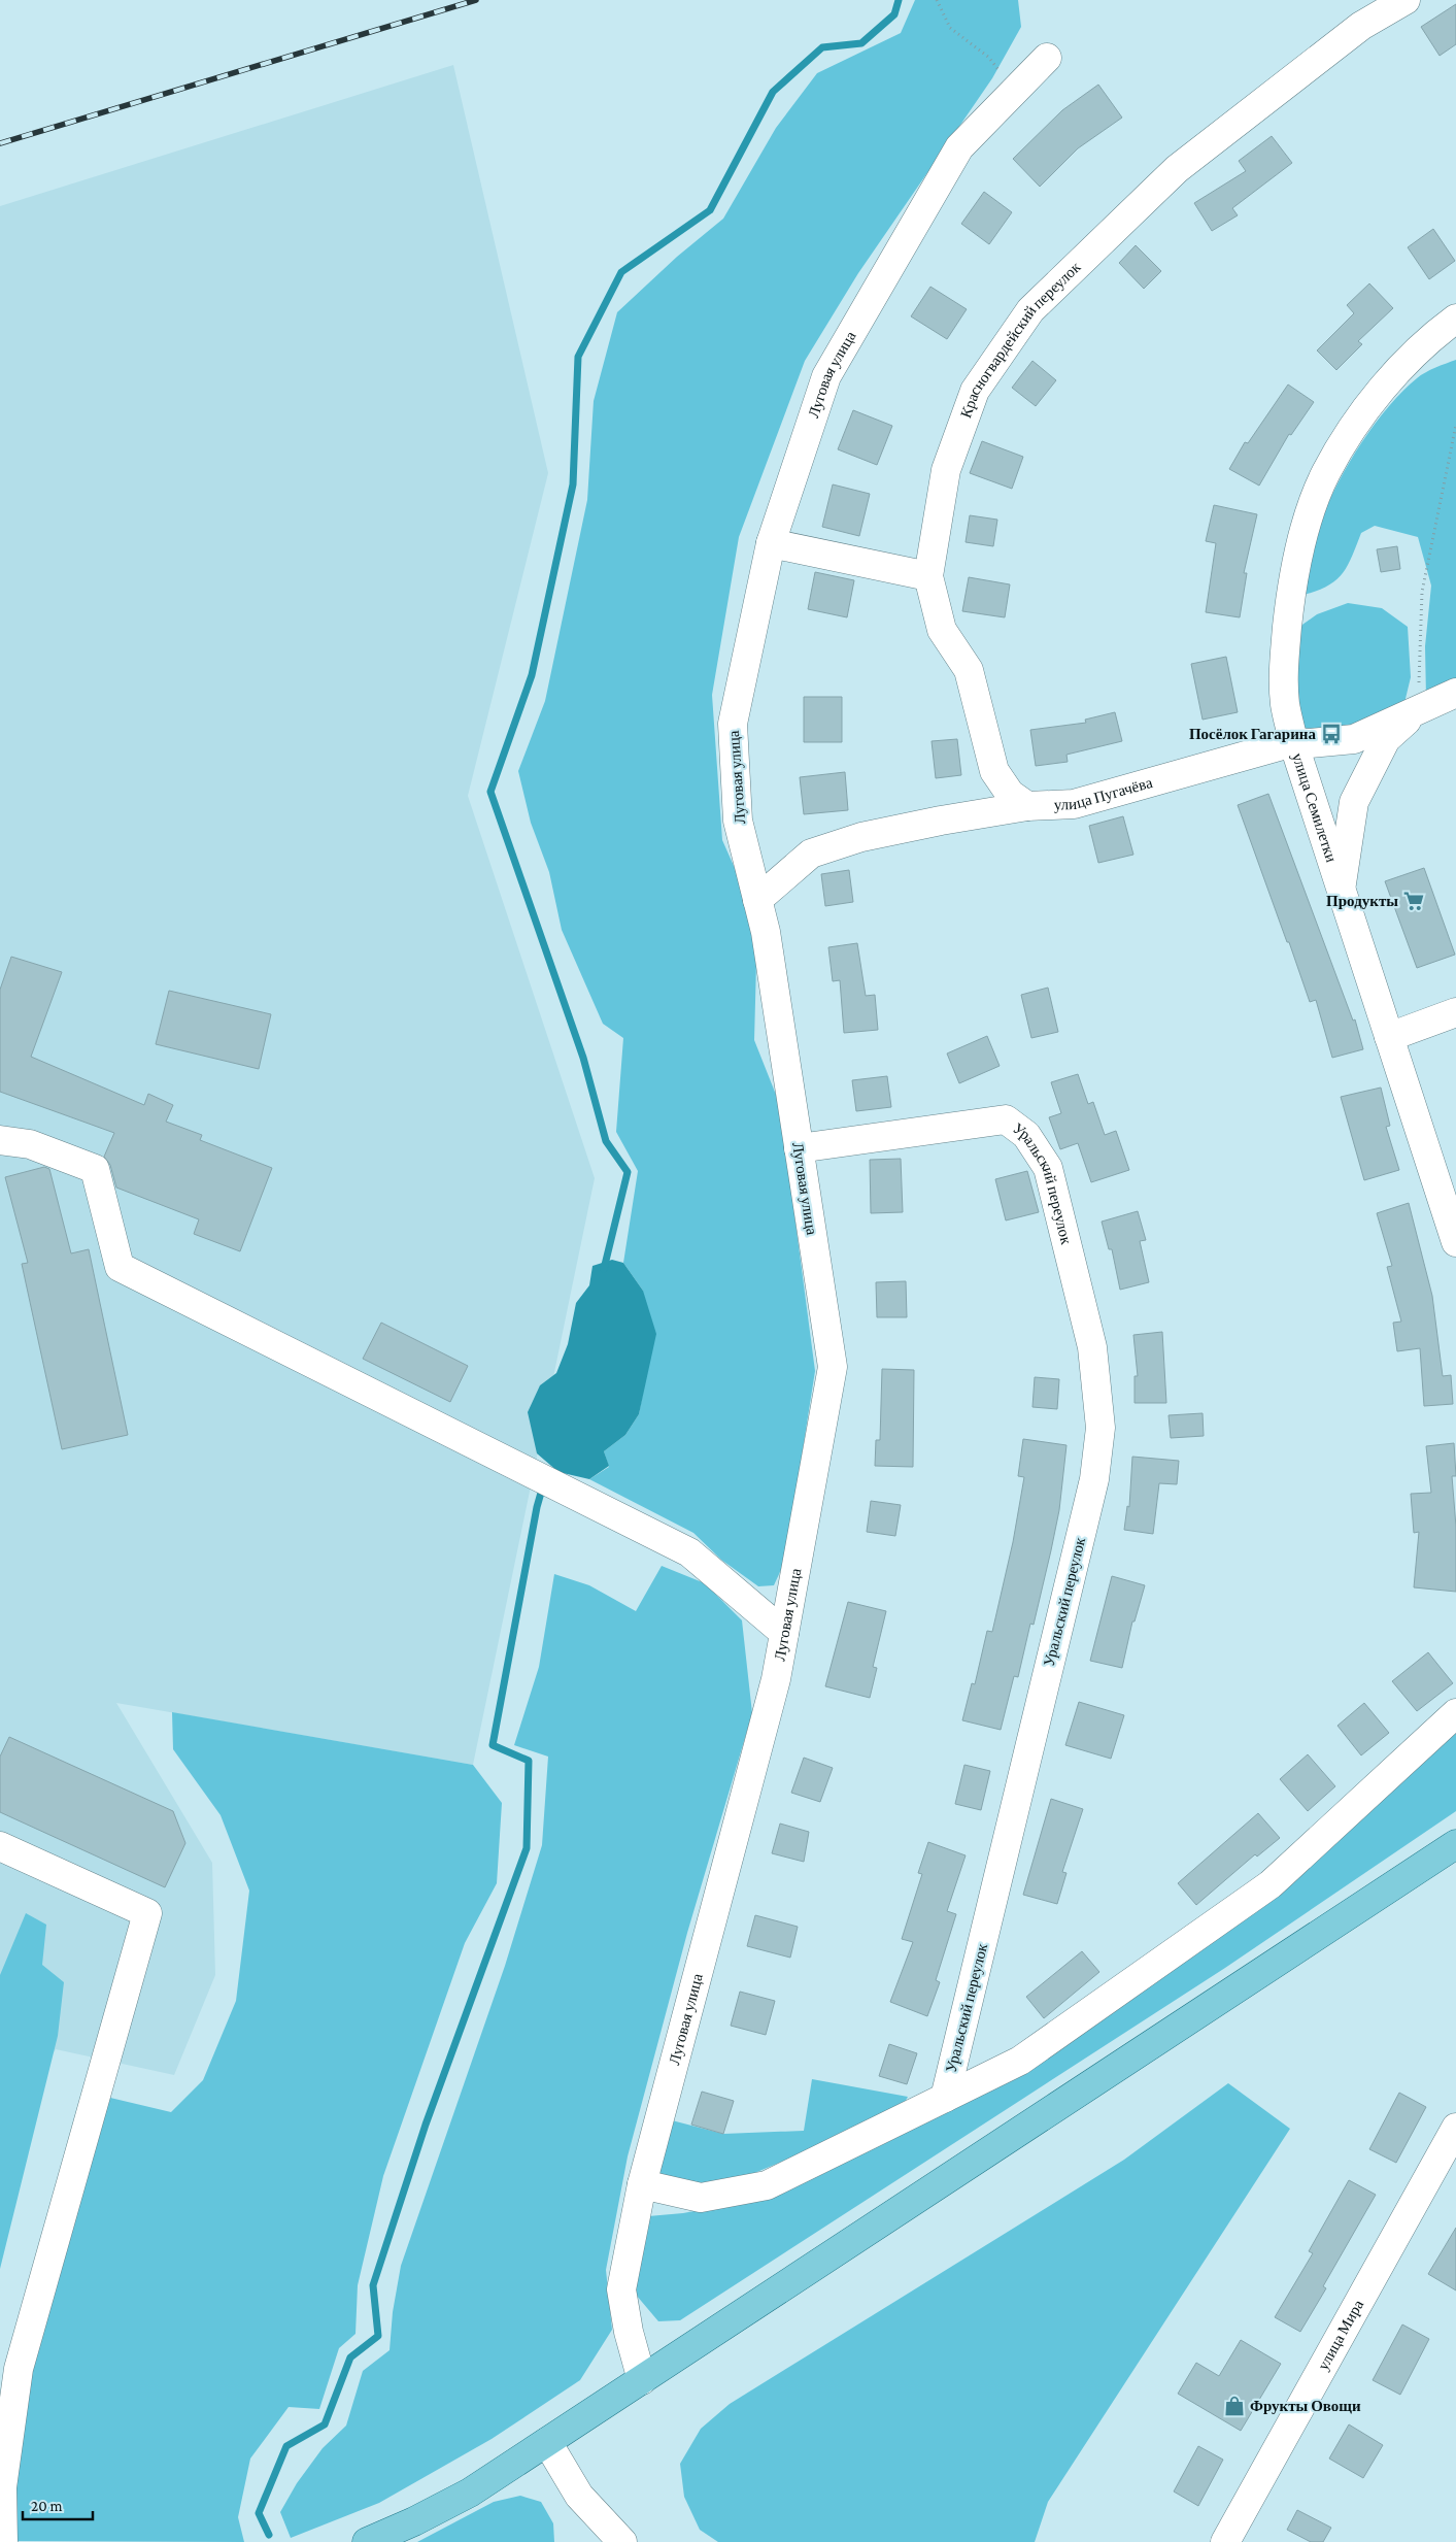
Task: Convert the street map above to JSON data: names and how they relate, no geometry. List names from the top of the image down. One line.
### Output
{"streets":{"street":["Красногвардейский переулок","Луговая улица","улица Пугачёва","улица Семилетки","Уральский переулок","улица Мира"]},"crossings":[["Красногвардейский переулок","улица Пугачёва"],["Луговая улица","улица Пугачёва"],["Луговая улица","Уральский переулок"],["улица Пугачёва","улица Семилетки"]],"places":{"bus stop":["Посёлок Гагарина"],"supermarket":["Продукты"],"shop":["Фрукты Овощи"]},"scale_bar":"20 m"}
